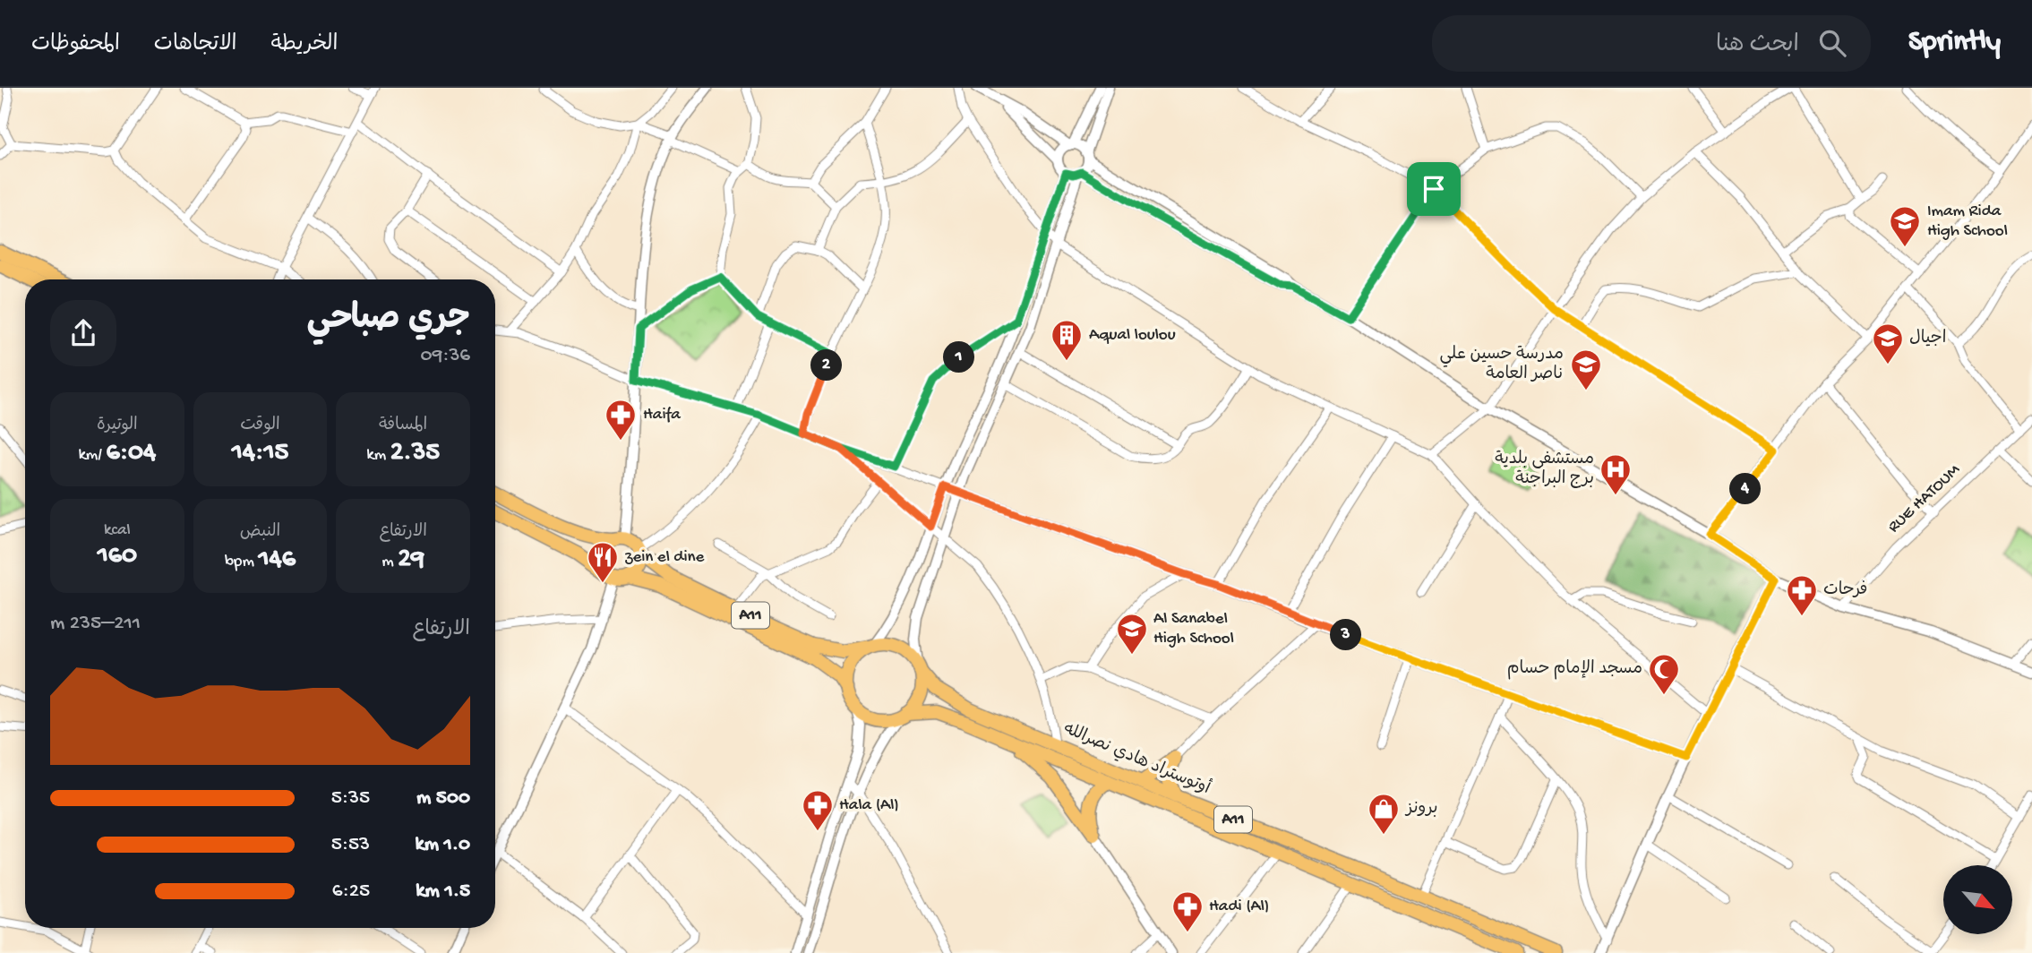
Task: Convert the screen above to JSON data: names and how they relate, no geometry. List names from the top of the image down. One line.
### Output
{"streets":{"highway":["A11","أوتوستراد هادي نصرالله"],"street":["RUE HATOUM"]},"crossings":[["A11","أوتوستراد هادي نصرالله"]],"places":{"school or university":["Imam Rida High School","اجيال","مدرسة حسين علي ناصر العامة","Al Sanabel High School"],"building":["Aqual loulou"],"pharmacy":["Haifa","فرحات","Hala (Al)","Hadi (Al)"],"hospital":["مستشفی بلدیة برج البراجنة"],"restaurant":["zein el dine"],"mosque":["مسجد الإمام حسام"],"shop":["برونز"]},"north":"bottom right","page":{"header":"Sprintly","search":"ابحث هنا","nav":["الخريطة","الاتجاهات","المحفوظات"],"heading":["جري صباحي","09:36"],"pins":["1","2","4","3"],"stats":[["المسافة","2.35 km"],["الوقت","14:15"],["الوتيرة","6:04 /km"],["الارتفاع","29 m"],["النبض","146 bpm"],["kcal","160"]],"chart":["الارتفاع","211–235 m"],"list":[{"name":"500 m","note":"5:35"},{"name":"1.0 km","note":"5:53"},{"name":"1.5 km","note":"6:25"}]}}
